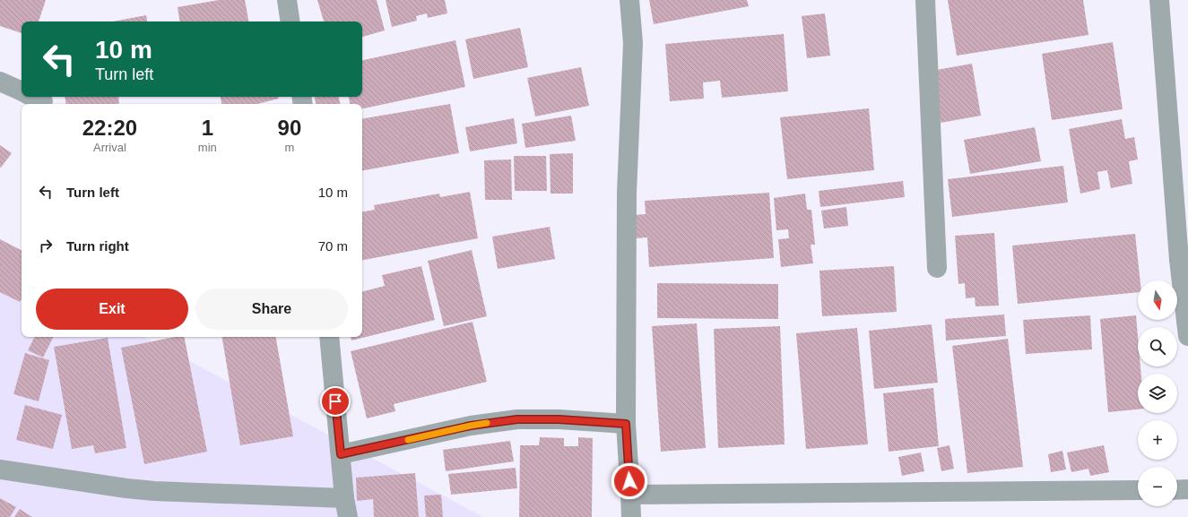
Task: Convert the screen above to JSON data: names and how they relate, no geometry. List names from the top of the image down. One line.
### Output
{"north":"bottom","page":{"turn":["10 m","Turn left"],"eta":["22:20","Arrival","1","min","90","m"],"list":[{"name":"Turn left","value":"10 m"},{"name":"Turn right","value":"70 m"}],"map_buttons":["+","−"],"buttons":["Exit","Share"]}}
